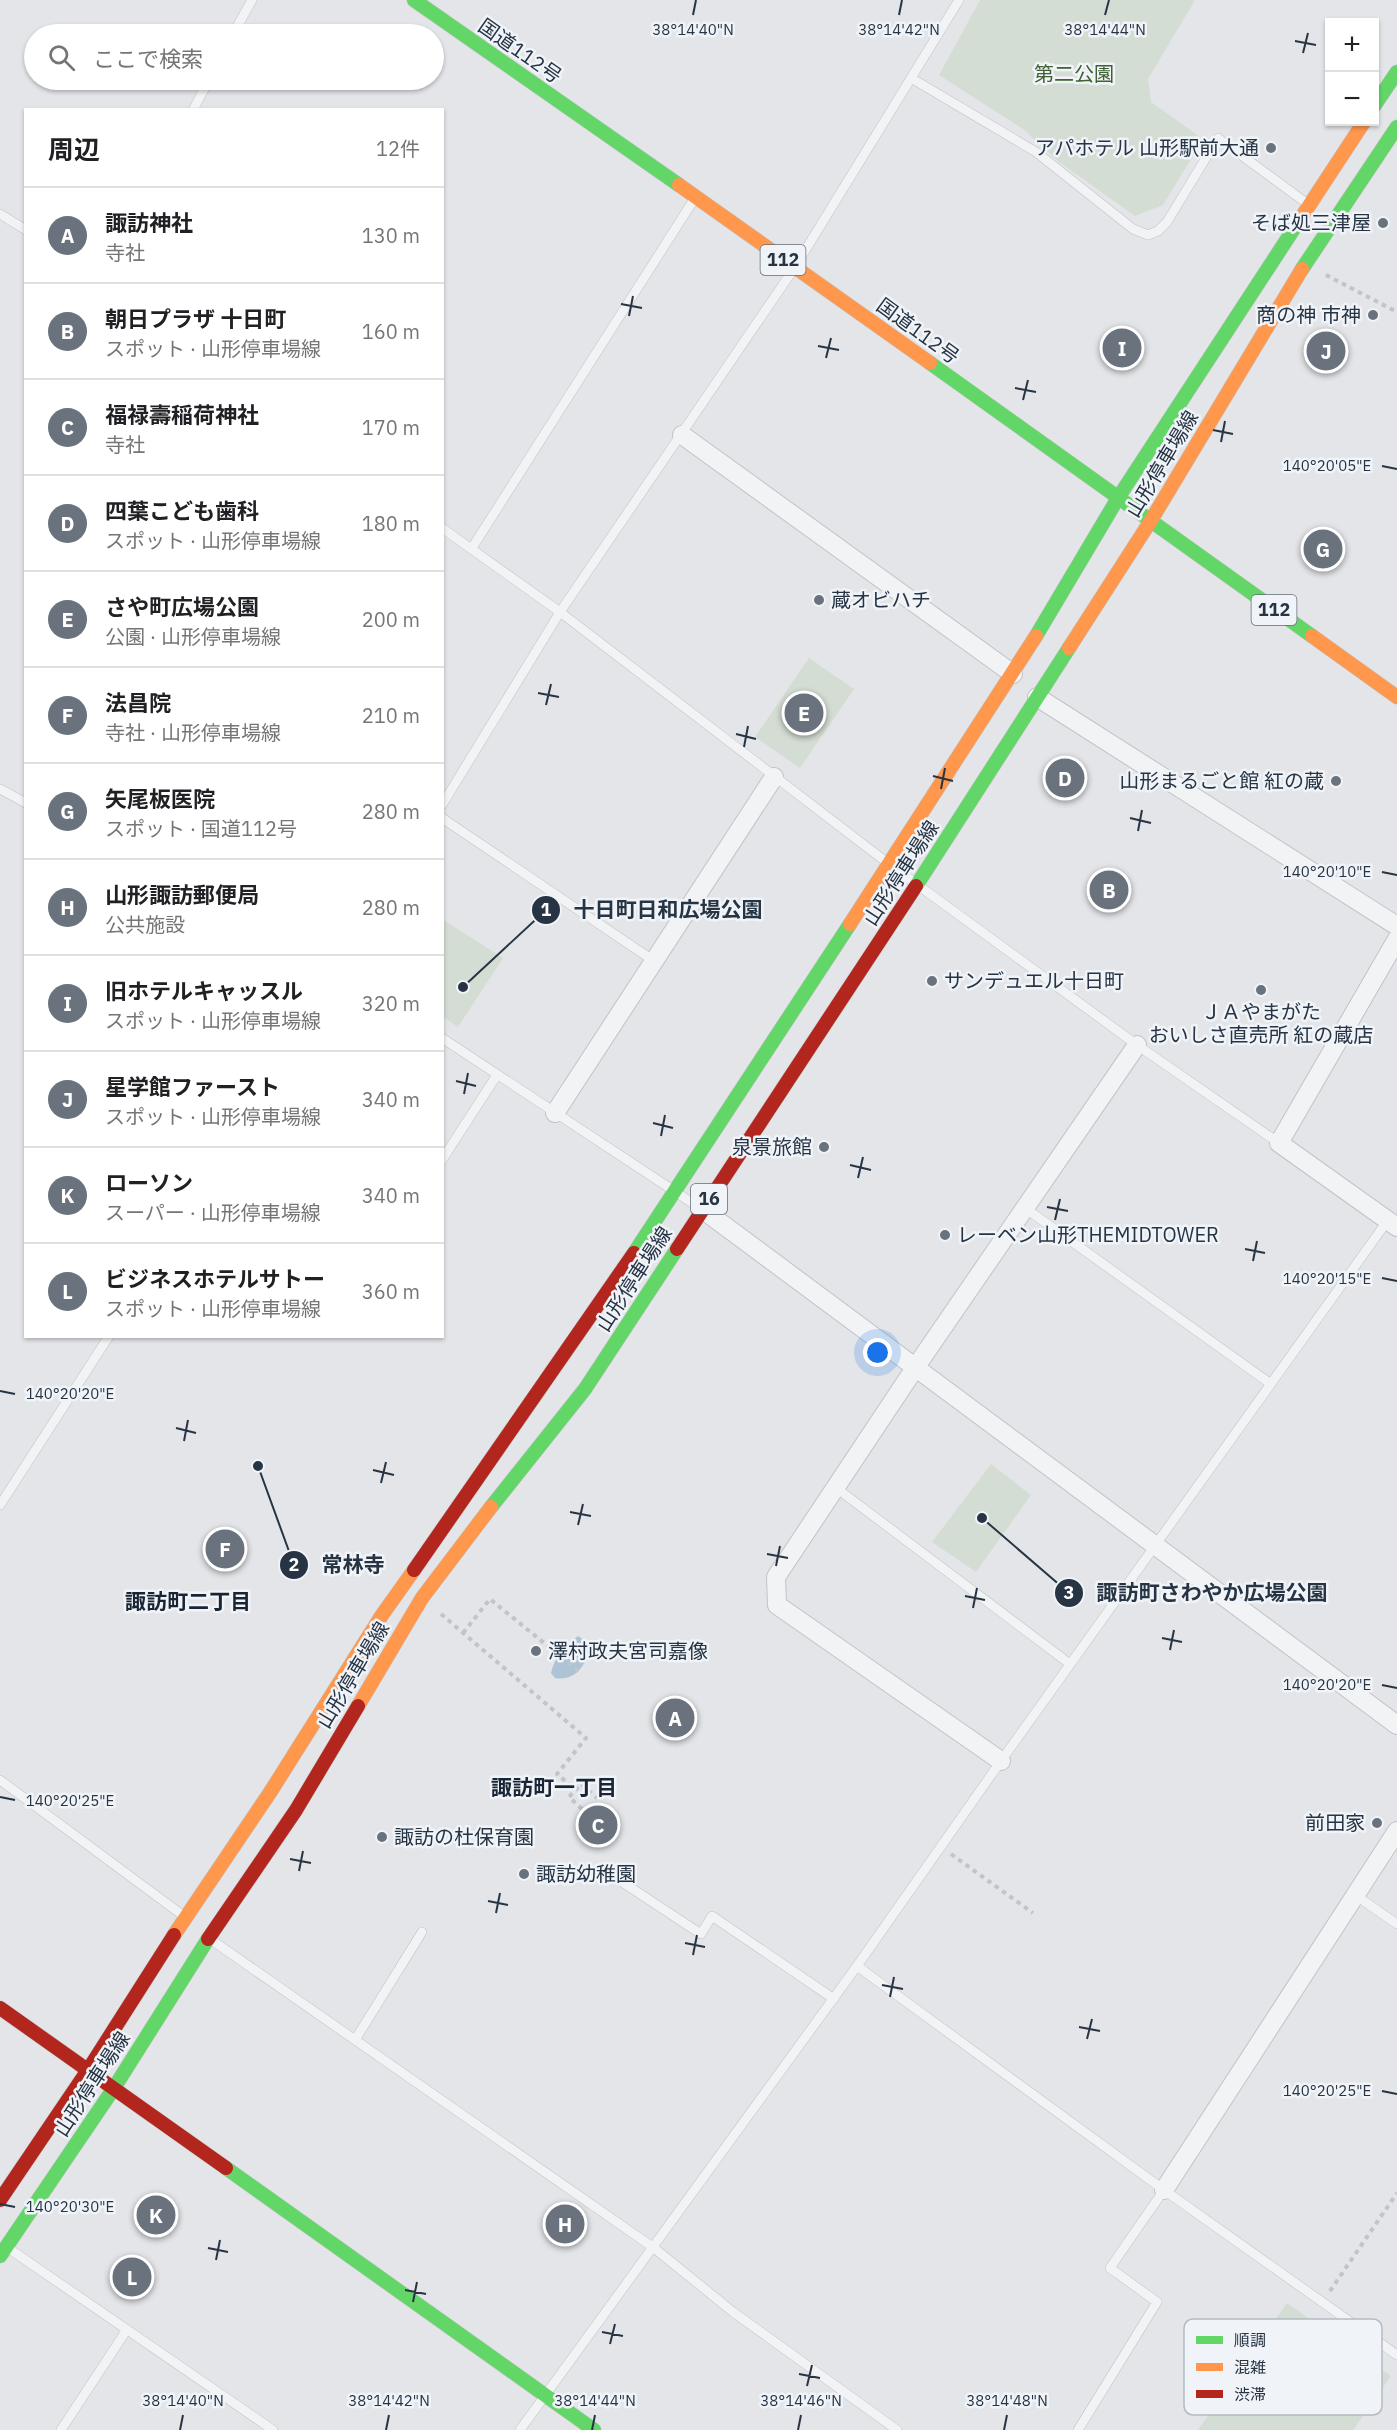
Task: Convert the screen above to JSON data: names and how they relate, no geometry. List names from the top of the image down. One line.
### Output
{"streets":{"main road":["国道112号","112","山形停車場線","16"]},"crossings":[["国道112号","山形停車場線"]],"districts":["諏訪町二丁目","諏訪町一丁目"],"parks":["第二公園"],"places":["アパホテル 山形駅前大通","そば処三津屋","商の神 市神","蔵オビハチ","山形まるごと館 紅の蔵","サンデュエル十日町","十日町日和広場公園","ＪＡやまがた おいしさ直売所 紅の蔵店","泉景旅館","レーベン山形THEMIDTOWER","常林寺","諏訪町さわやか広場公園","澤村政夫宮司嘉像","前田家","諏訪の杜保育園","諏訪幼稚園"],"legend":["順調","混雑","渋滞"],"page":{"map_buttons":["+","−"],"search":"ここで検索","heading":["周辺","12件"],"list":[{"mark":"A","name":"諏訪神社","note":"寺社","value":"130 m"},{"mark":"B","name":"朝日プラザ 十日町","note":"スポット · 山形停車場線","value":"160 m"},{"mark":"C","name":"福禄壽稲荷神社","note":"寺社","value":"170 m"},{"mark":"D","name":"四葉こども歯科","note":"スポット · 山形停車場線","value":"180 m"},{"mark":"E","name":"さや町広場公園","note":"公園 · 山形停車場線","value":"200 m"},{"mark":"F","name":"法昌院","note":"寺社 · 山形停車場線","value":"210 m"},{"mark":"G","name":"矢尾板医院","note":"スポット · 国道112号","value":"280 m"},{"mark":"H","name":"山形諏訪郵便局","note":"公共施設","value":"280 m"},{"mark":"I","name":"旧ホテルキャッスル","note":"スポット · 山形停車場線","value":"320 m"},{"mark":"J","name":"星学館ファースト","note":"スポット · 山形停車場線","value":"340 m"},{"mark":"K","name":"ローソン","note":"スーパー · 山形停車場線","value":"340 m"},{"mark":"L","name":"ビジネスホテルサトー","note":"スポット · 山形停車場線","value":"360 m"}],"pins":["I","J","G","E","D","B","F","A","C","K","H","L"]},"coordinates":["38°14'40\"N","38°14'42\"N","38°14'44\"N","140°20'05\"E","140°20'10\"E","140°20'15\"E","140°20'20\"E","140°20'25\"E","140°20'30\"E","38°14'46\"N","38°14'48\"N"]}
